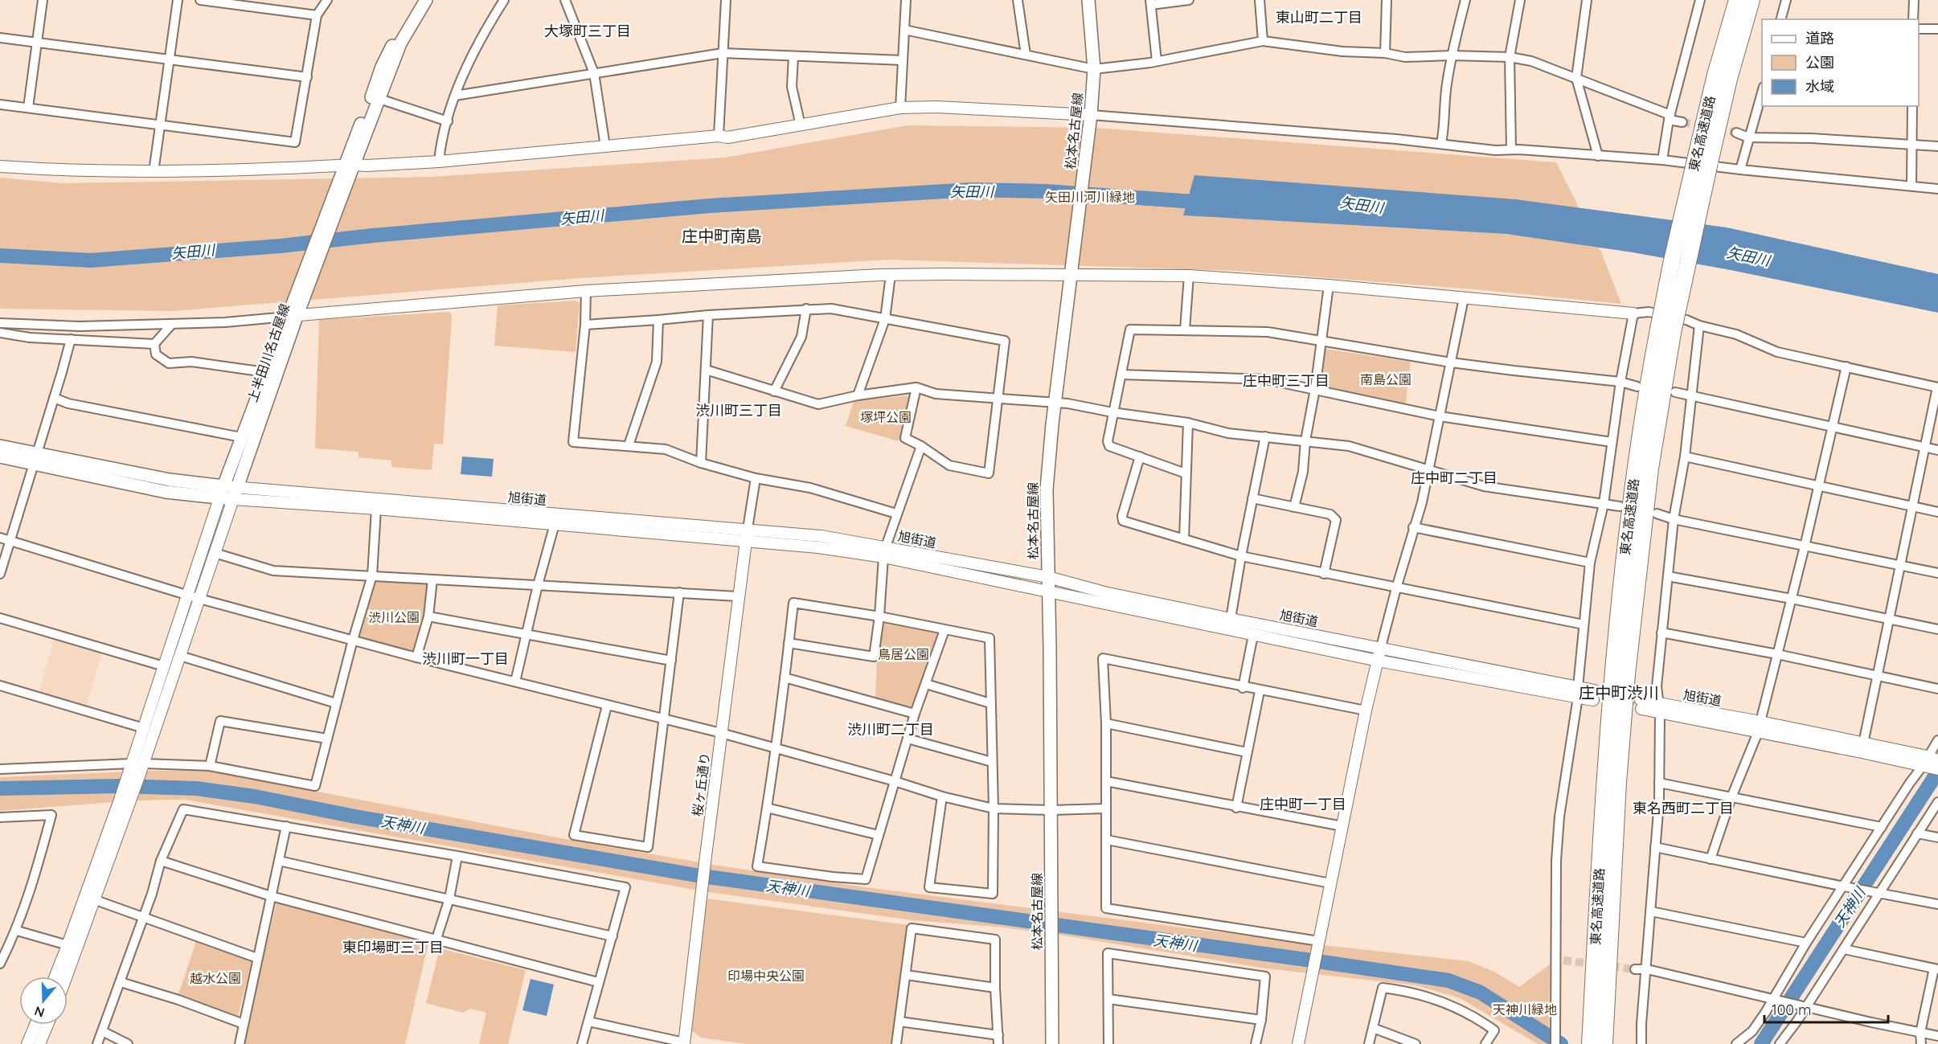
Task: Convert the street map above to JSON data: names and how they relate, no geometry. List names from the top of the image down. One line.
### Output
{"streets":{"highway":["東名高速道路"],"main road":["松本名古屋線","上半田川名古屋線"],"street":["旭街道","桜ヶ丘通り"]},"crossings":[["松本名古屋線","旭街道"],["上半田川名古屋線","旭街道"],["旭街道","桜ヶ丘通り"]],"districts":["東山町二丁目","大塚町三丁目","庄中町南島","庄中町三丁目","渋川町三丁目","庄中町二丁目","渋川町一丁目","庄中町渋川","渋川町二丁目","庄中町一丁目","東名西町二丁目","東印場町三丁目"],"water":["矢田川","天神川"],"parks":["矢田川河川緑地","南島公園","塚坪公園","渋川公園","鳥居公園","印場中央公園","越水公園","天神川緑地"],"legend":["道路","公園","水域"],"scale_bar":"100 m","north":"bottom"}
